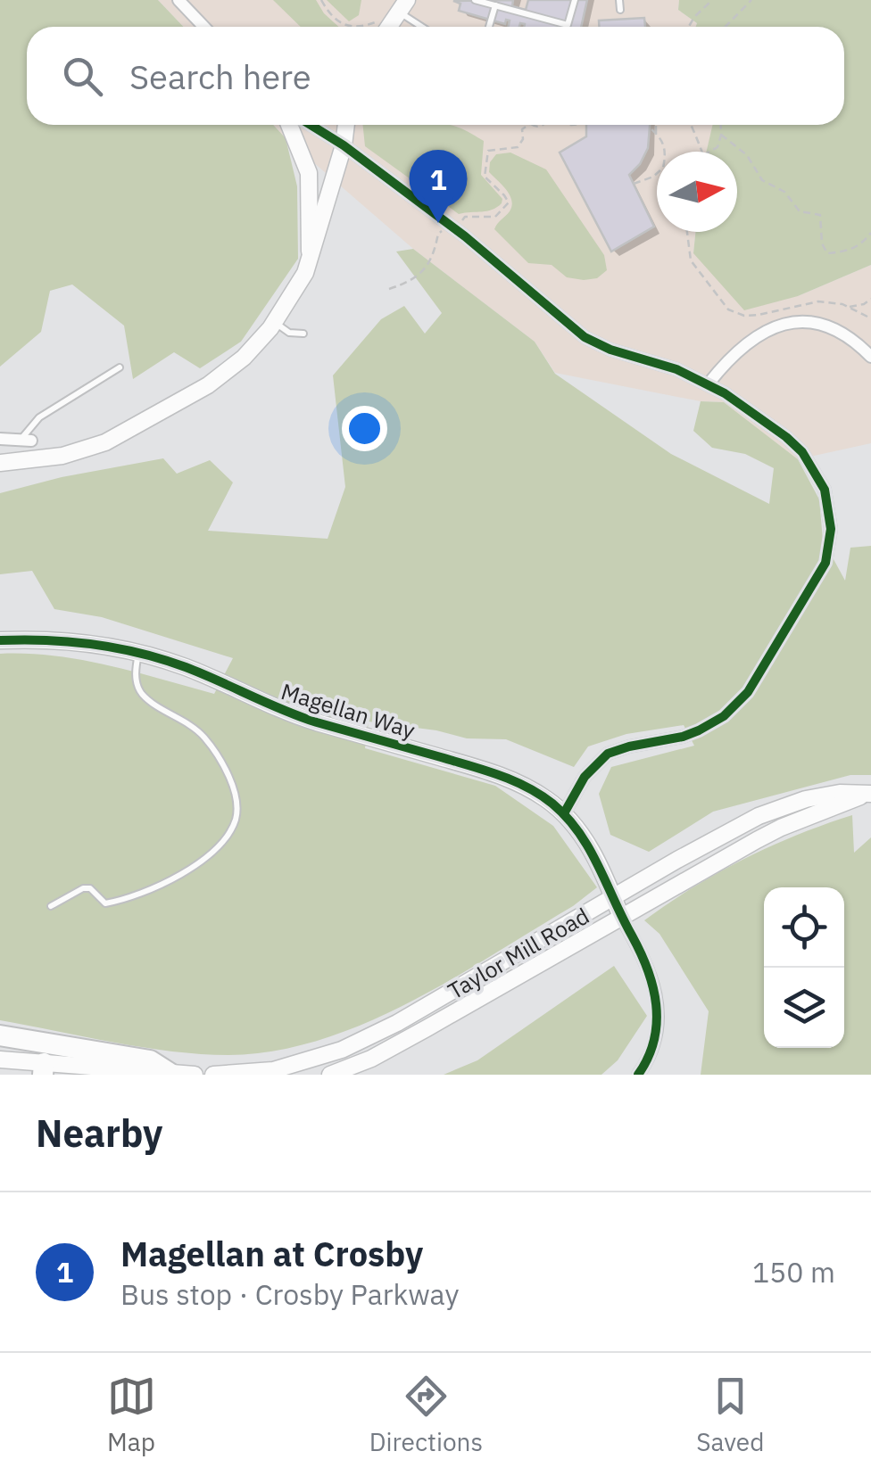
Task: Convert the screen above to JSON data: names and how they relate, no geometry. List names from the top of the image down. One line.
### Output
{"streets":{"main road":["Magellan Way","Taylor Mill Road"]},"crossings":[["Magellan Way","Taylor Mill Road"]],"north":"right","page":{"search":"Search here","pins":"1","heading":"Nearby","list":[{"mark":"1","name":"Magellan at Crosby","note":"Bus stop · Crosby Parkway","value":"150 m"}],"nav":["Map","Directions","Saved"]}}
